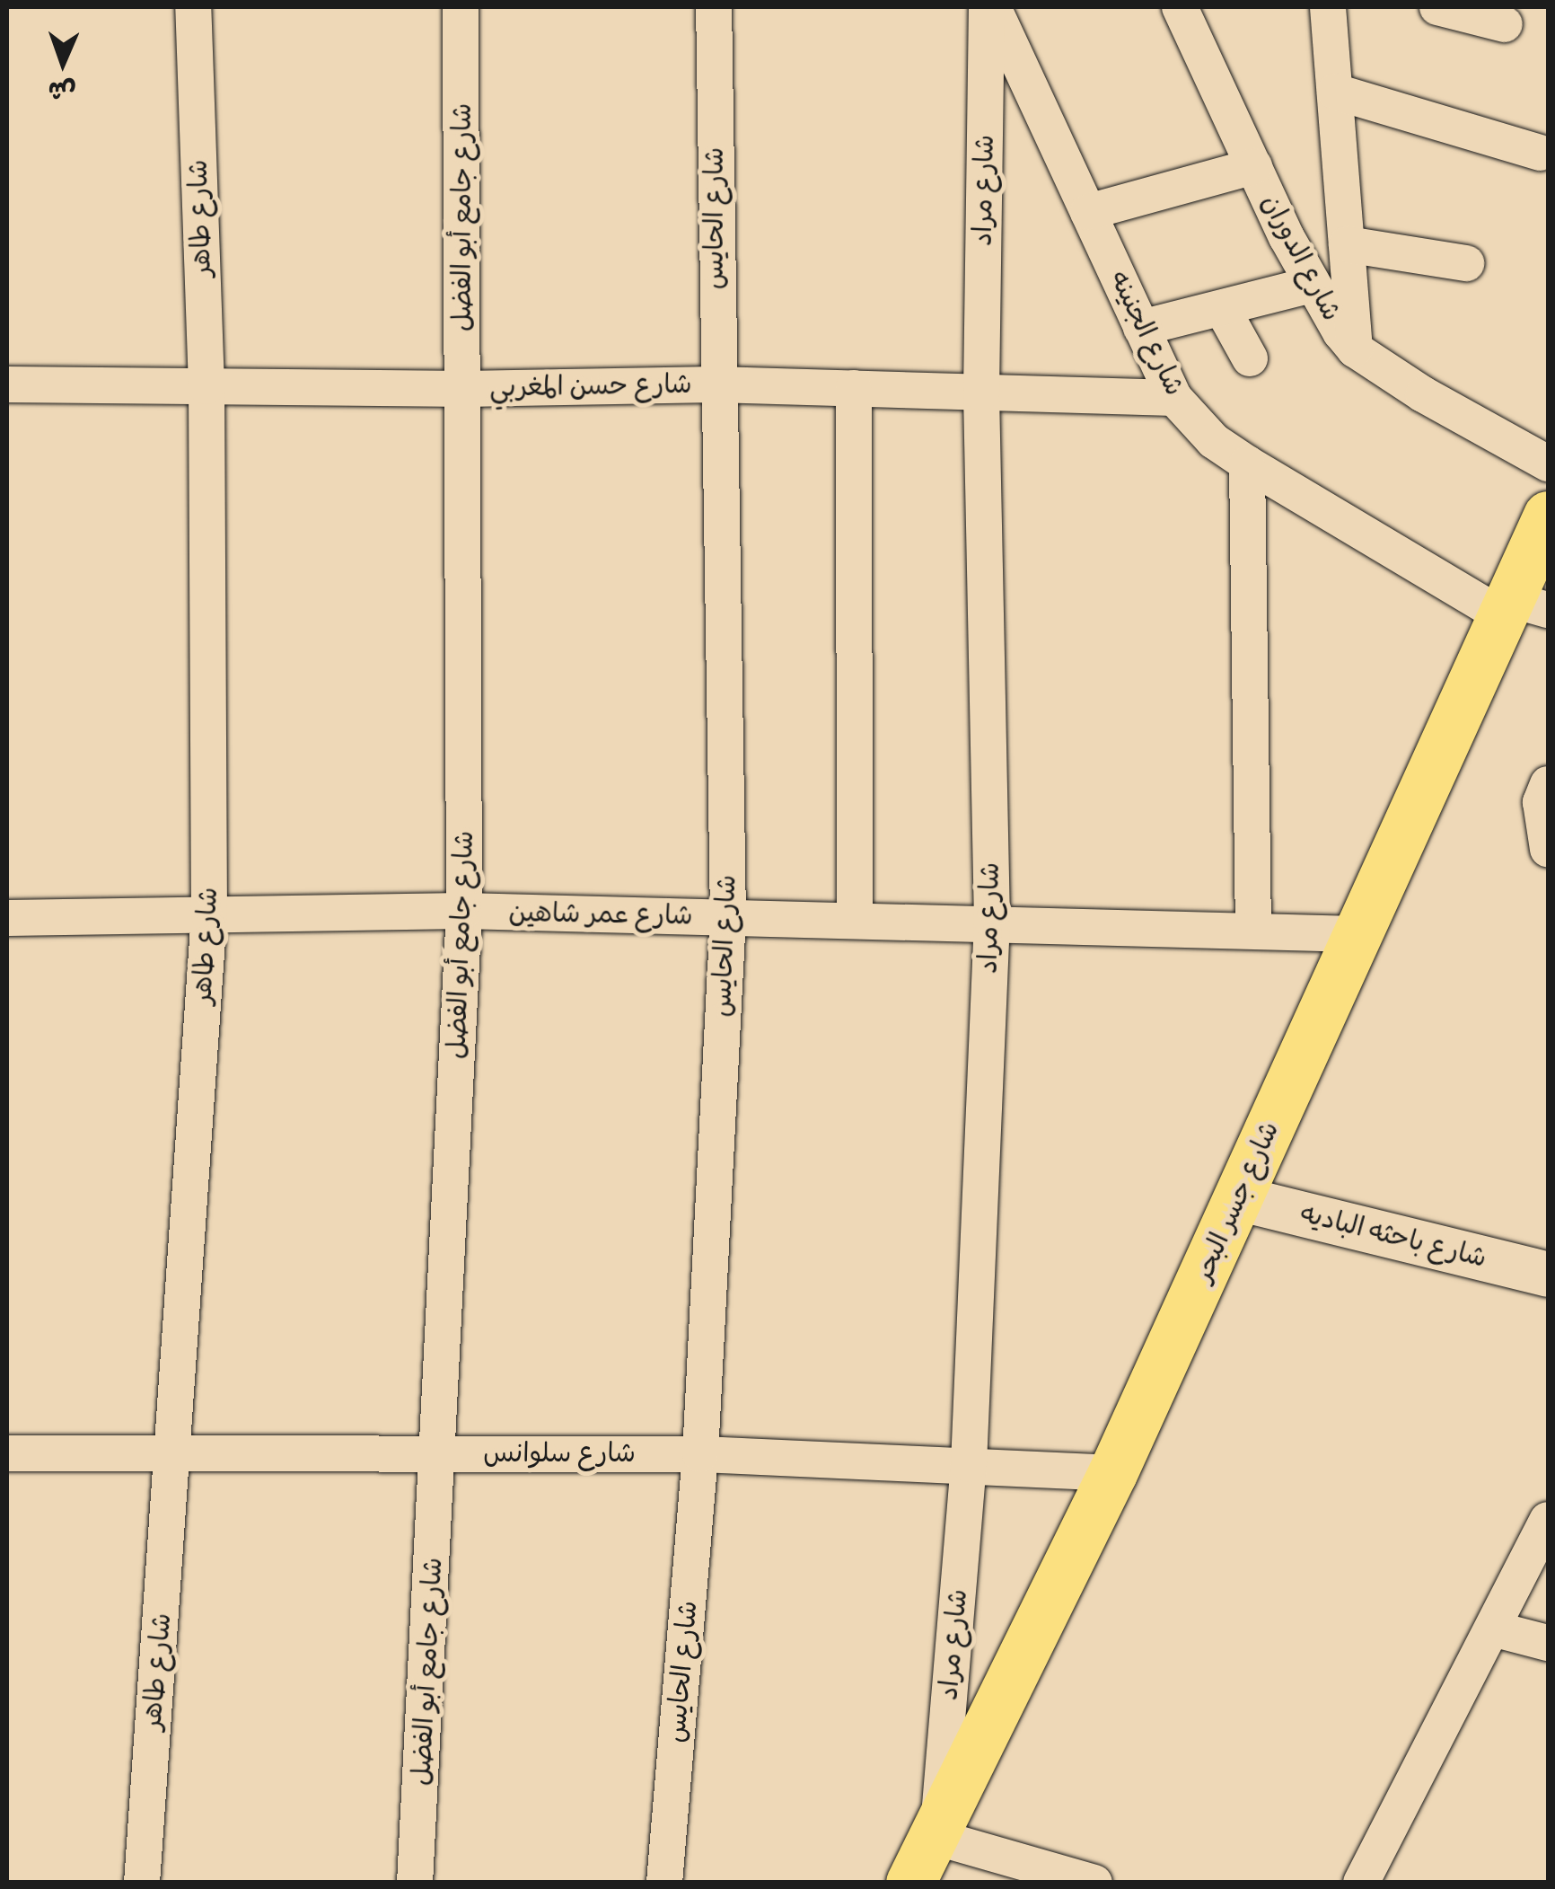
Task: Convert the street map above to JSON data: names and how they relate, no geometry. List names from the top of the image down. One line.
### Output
{"streets":{"main road":["شارع جسر البحر"],"street":["شارع مراد","شارع جامع أبو الفضل","شارع طاهر","شارع الحايس","شارع الدوران","شارع الجنينه","شارع حسن المغربي","شارع عمر شاهين","شارع باحثه الباديه","شارع سلوانس"]},"crossings":[["شارع مراد","شارع الجنينه"],["شارع مراد","شارع حسن المغربي"],["شارع مراد","شارع عمر شاهين"],["شارع مراد","شارع جسر البحر"],["شارع مراد","شارع سلوانس"],["شارع جامع أبو الفضل","شارع حسن المغربي"],["شارع جامع أبو الفضل","شارع عمر شاهين"],["شارع جامع أبو الفضل","شارع سلوانس"],["شارع طاهر","شارع حسن المغربي"],["شارع طاهر","شارع عمر شاهين"],["شارع طاهر","شارع سلوانس"],["شارع الحايس","شارع حسن المغربي"],["شارع الحايس","شارع عمر شاهين"],["شارع الحايس","شارع سلوانس"],["شارع الجنينه","شارع حسن المغربي"],["شارع الجنينه","شارع جسر البحر"],["شارع عمر شاهين","شارع جسر البحر"],["شارع جسر البحر","شارع باحثه الباديه"],["شارع جسر البحر","شارع سلوانس"]],"north":"bottom"}
